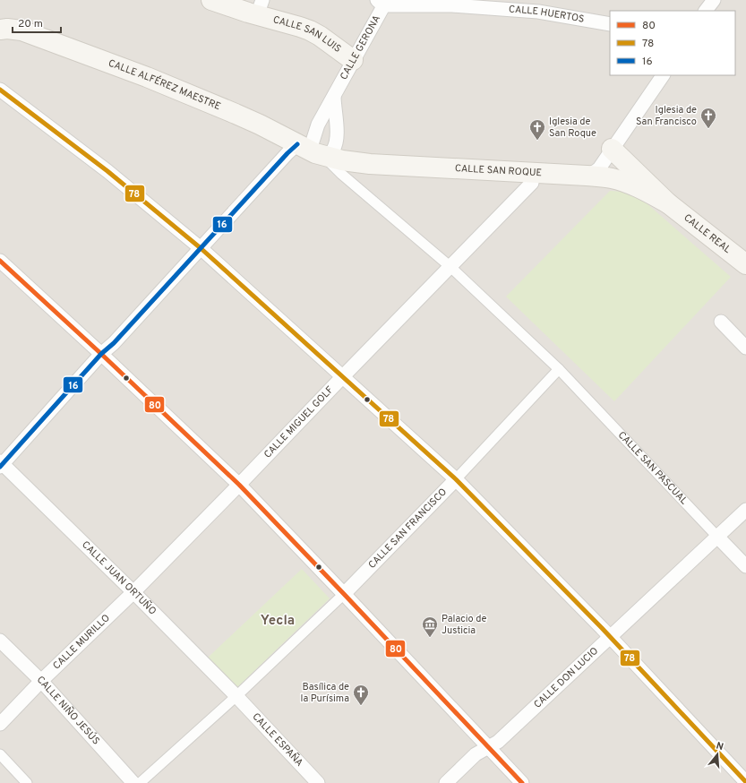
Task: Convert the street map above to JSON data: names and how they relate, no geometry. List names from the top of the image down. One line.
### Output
{"streets":{"main road":["CALLE SAN LUIS","CALLE ALFÉREZ MAESTRE","CALLE SAN ROQUE","CALLE REAL"],"street":["CALLE HUERTOS","CALLE GERONA","CALLE MIGUEL GOLF","CALLE SAN PASCUAL","CALLE SAN FRANCISCO","CALLE JUAN ORTUÑO","CALLE MURILLO","CALLE DON LUCIO","CALLE NIÑO JESÚS","CALLE ESPAÑA"]},"crossings":[["CALLE HUERTOS","CALLE GERONA"],["CALLE SAN LUIS","CALLE GERONA"],["CALLE GERONA","CALLE ALFÉREZ MAESTRE"],["CALLE GERONA","CALLE SAN ROQUE"],["CALLE GERONA","CALLE SAN PASCUAL"],["CALLE ALFÉREZ MAESTRE","CALLE SAN ROQUE"],["CALLE ALFÉREZ MAESTRE","CALLE SAN PASCUAL"],["CALLE SAN ROQUE","CALLE REAL"],["CALLE SAN ROQUE","CALLE MIGUEL GOLF"],["CALLE SAN ROQUE","CALLE SAN PASCUAL"],["CALLE MIGUEL GOLF","CALLE SAN PASCUAL"],["CALLE MIGUEL GOLF","CALLE JUAN ORTUÑO"],["CALLE MIGUEL GOLF","CALLE MURILLO"],["CALLE SAN PASCUAL","CALLE SAN FRANCISCO"],["CALLE SAN PASCUAL","CALLE DON LUCIO"],["CALLE JUAN ORTUÑO","CALLE MURILLO"],["CALLE JUAN ORTUÑO","CALLE ESPAÑA"],["CALLE MURILLO","CALLE NIÑO JESÚS"]],"districts":["Yecla"],"places":{"church":["Iglesia de San Francisco","Iglesia de San Roque","Basílica de la Purísima"],"museum":["Palacio de Justicia"]},"lines":["transit line 78","transit line 16","transit line 80"],"legend":["80","78","16"],"scale_bar":"20 m","north":"top"}
